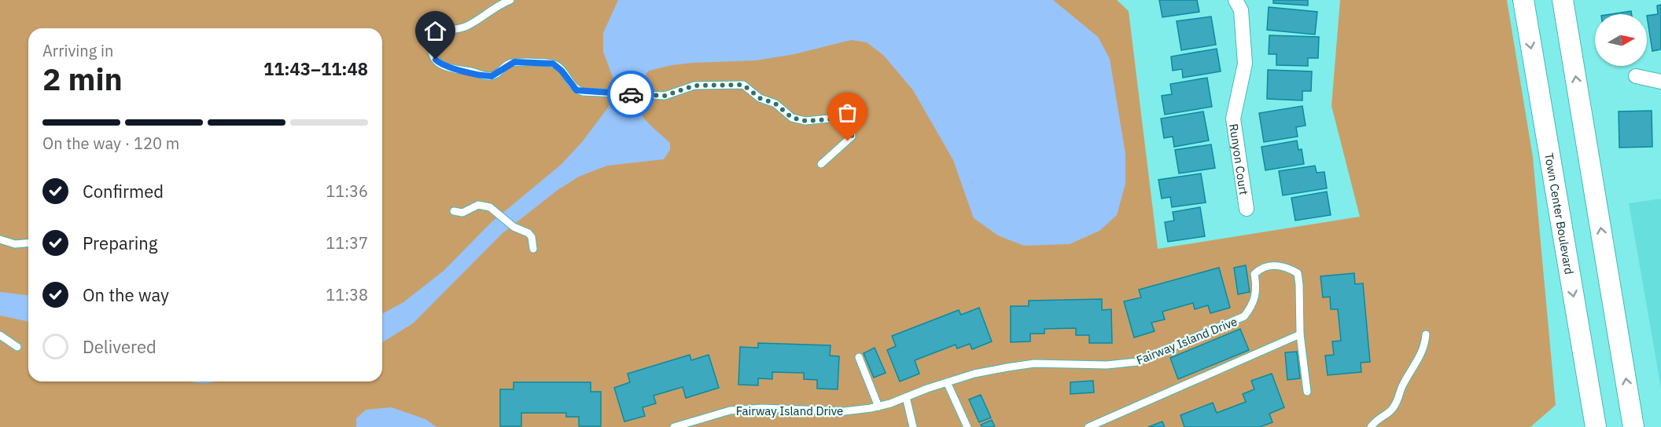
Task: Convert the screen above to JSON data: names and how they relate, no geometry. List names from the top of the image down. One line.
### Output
{"streets":{"main road":["Town Center Boulevard"],"street":["Runyon Court"],"lane":["Fairway Island Drive"]},"north":"right","page":{"heading":["2 min","Arriving in","11:43–11:48"],"bar":"On the way · 120 m","list":[["Confirmed","11:36"],["Preparing","11:37"],["On the way","11:38"],"Delivered"]}}
